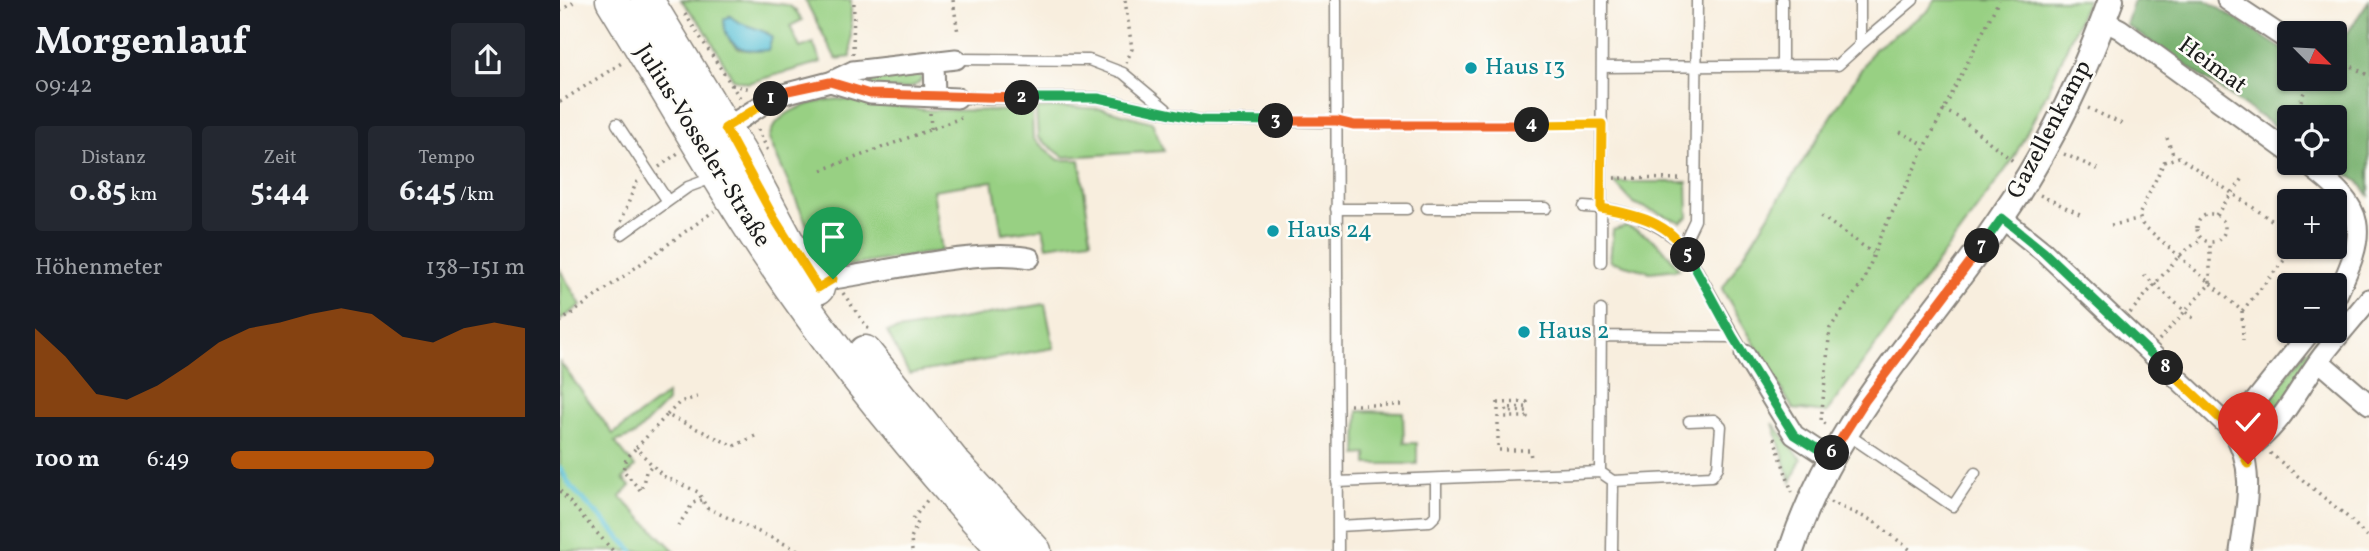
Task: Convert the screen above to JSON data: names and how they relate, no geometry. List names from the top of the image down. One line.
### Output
{"streets":{"main road":["Julius-Vosseler-Straße"],"street":["Heimat","Gazellenkamp"]},"crossings":[["Heimat","Gazellenkamp"]],"places":["Haus 13","Haus 24","Haus 2"],"north":"bottom right","page":{"heading":["Morgenlauf","09:42"],"map_buttons":["+","−"],"pins":["2","1","3","4","7","5","8","6"],"stats":[["Distanz","0.85 km"],["Zeit","5:44"],["Tempo","6:45 /km"]],"chart":["Höhenmeter","138–151 m"],"list":[{"name":"100 m","note":"6:49"}]}}
